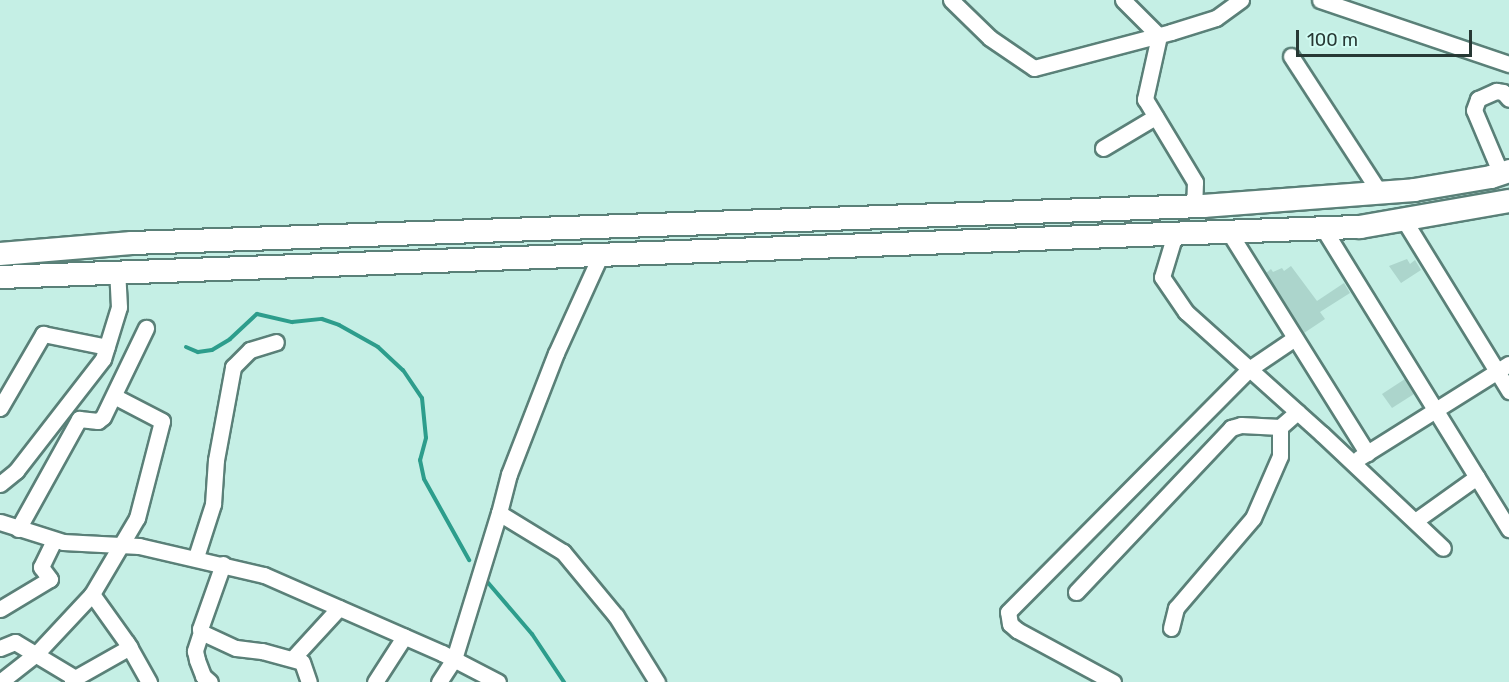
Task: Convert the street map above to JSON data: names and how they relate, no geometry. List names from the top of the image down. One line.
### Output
{"scale_bar":"100 m"}
